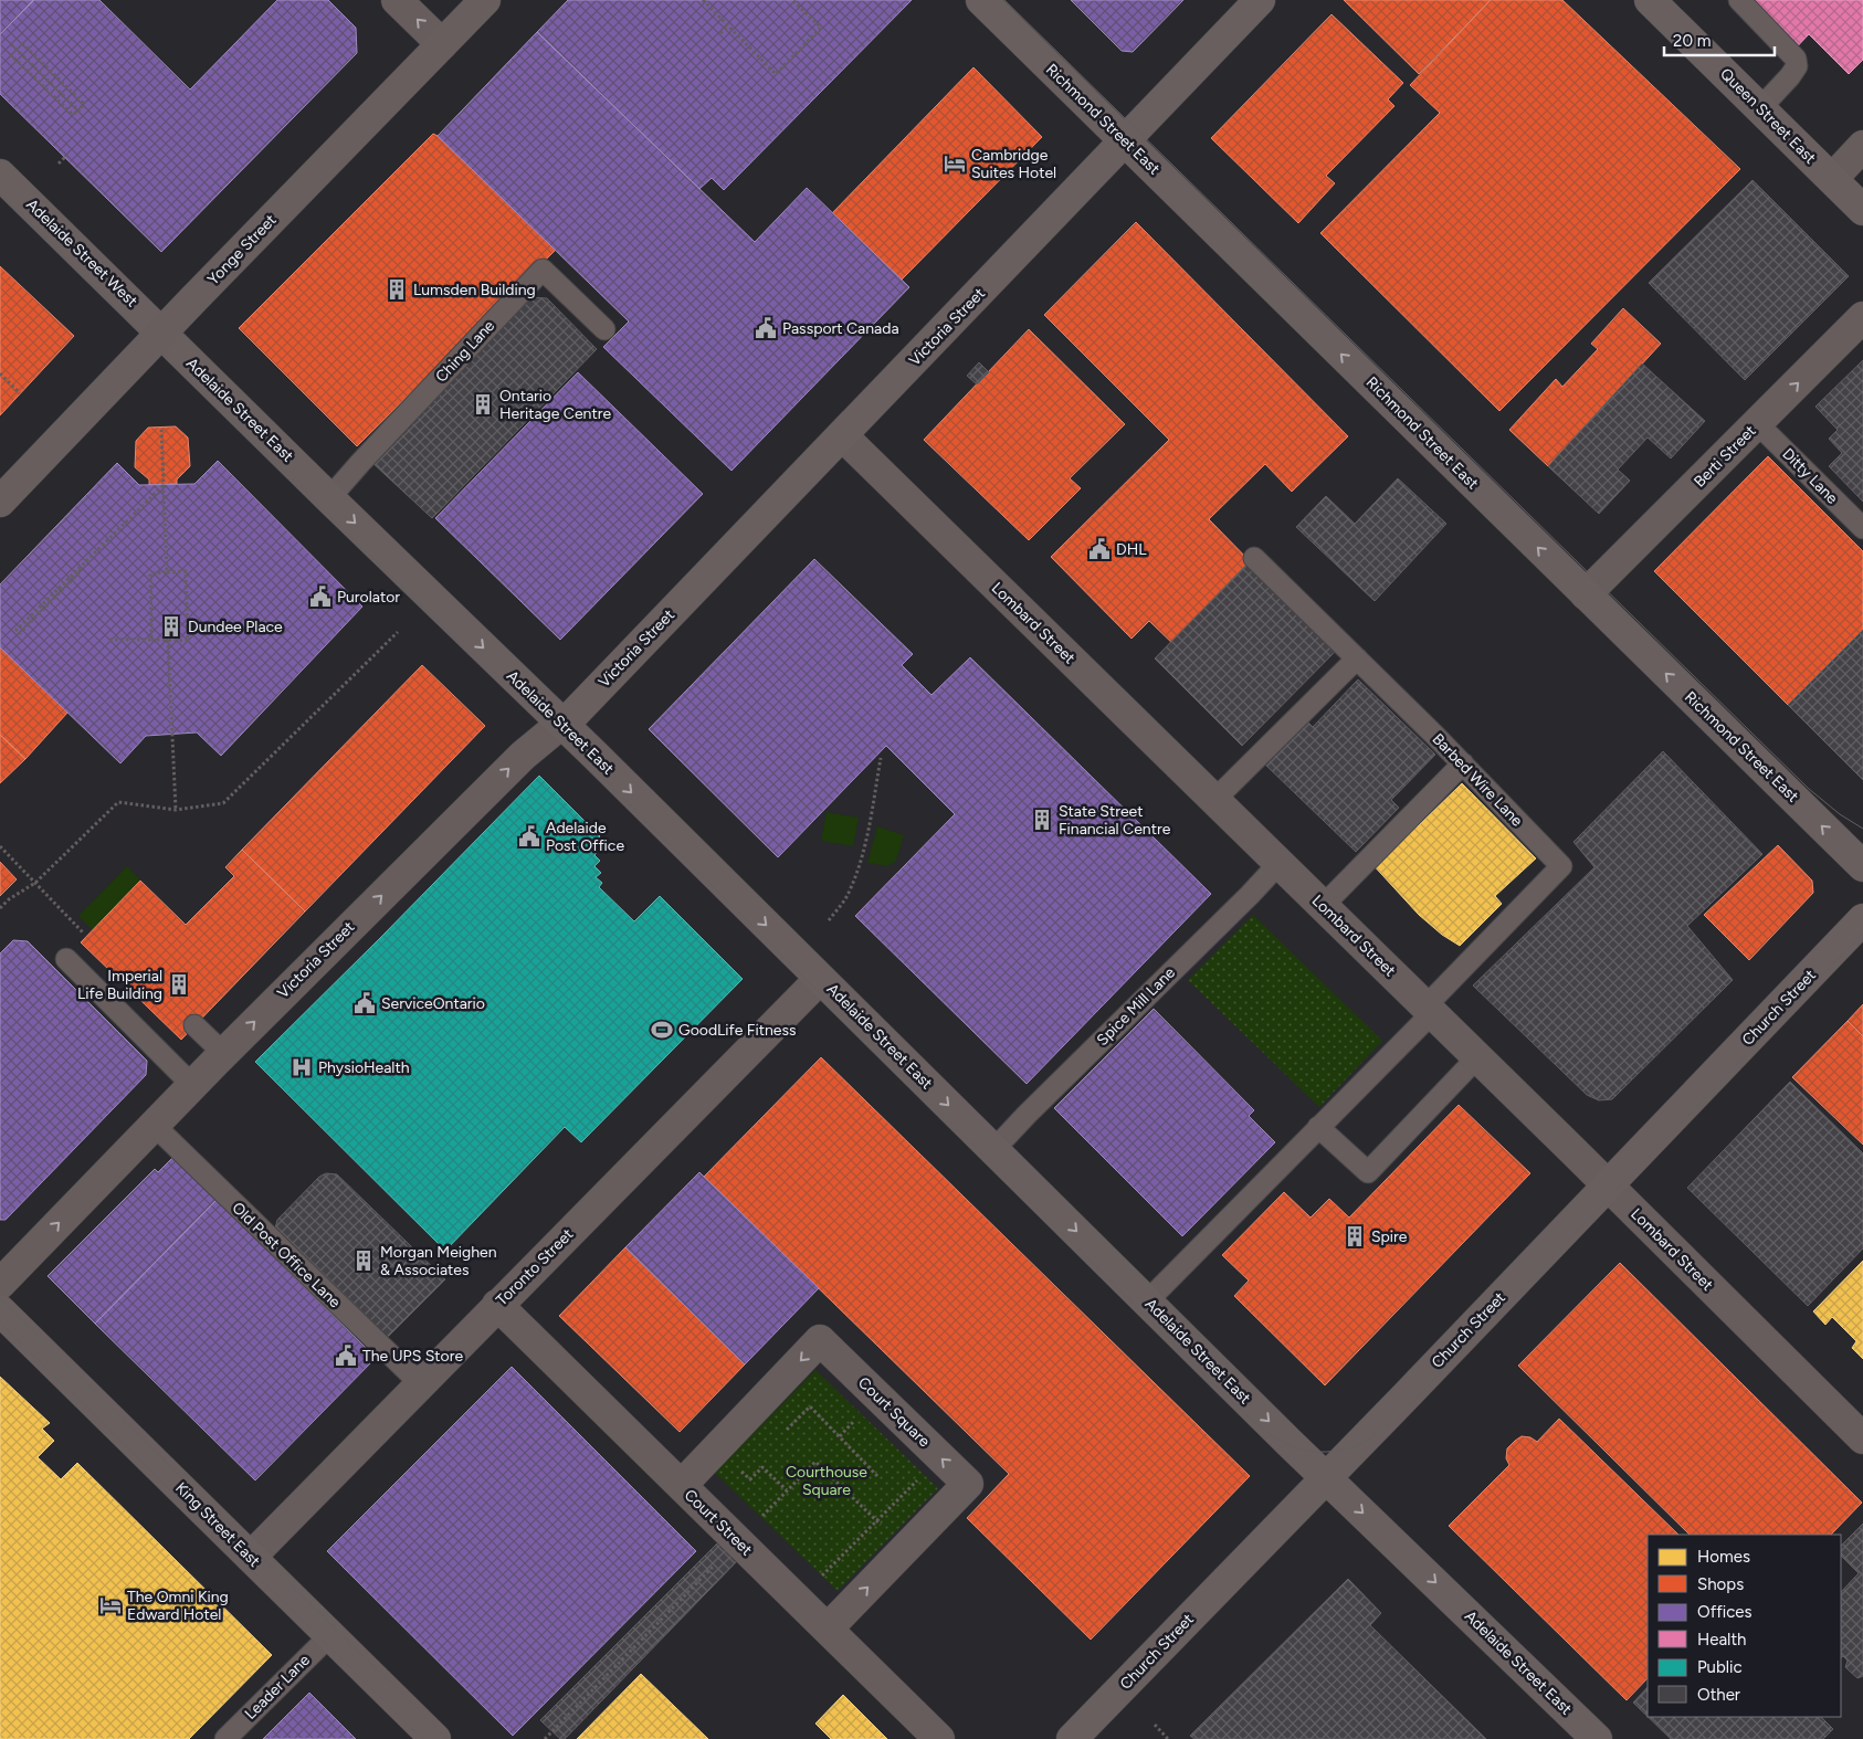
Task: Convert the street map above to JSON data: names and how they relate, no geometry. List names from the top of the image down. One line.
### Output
{"streets":{"main road":["Queen Street East","Richmond Street East","Yonge Street","Adelaide Street West","Victoria Street","Adelaide Street East","Church Street","King Street East"],"street":["Berti Street","Lombard Street","Toronto Street","Court Square","Court Street"],"lane":["Ching Lane","Ditty Lane","Barbed Wire Lane","Spice Mill Lane","Old Post Office Lane","Leader Lane"]},"crossings":[["Richmond Street East","Victoria Street"],["Richmond Street East","Berti Street"],["Yonge Street","Adelaide Street West"],["Yonge Street","Adelaide Street East"],["Adelaide Street West","Adelaide Street East"],["Victoria Street","Adelaide Street East"],["Victoria Street","Lombard Street"],["Victoria Street","Old Post Office Lane"],["Ching Lane","Adelaide Street East"],["Adelaide Street East","Spice Mill Lane"],["Adelaide Street East","Church Street"],["Adelaide Street East","Toronto Street"],["Berti Street","Ditty Lane"],["Lombard Street","Barbed Wire Lane"],["Lombard Street","Spice Mill Lane"],["Lombard Street","Church Street"],["Old Post Office Lane","Toronto Street"],["Toronto Street","Court Street"],["Toronto Street","King Street East"],["Court Square","Court Street"],["King Street East","Leader Lane"]],"one_way":["Richmond Street East","Victoria Street","Adelaide Street East","Berti Street"],"parks":["Courthouse Square"],"places":{"hotel":["Cambridge Suites Hotel","The Omni King Edward Hotel"],"building":["Lumsden Building","Ontario Heritage Centre","Dundee Place","State Street Financial Centre","Imperial Life Building","Spire","Morgan Meighen & Associates"],"public building":["Passport Canada","DHL","Purolator","Adelaide Post Office","ServiceOntario","The UPS Store"],"sports":["GoodLife Fitness"],"hospital":["PhysioHealth"]},"legend":["Homes","Shops","Offices","Health","Public","Other"],"scale_bar":"20 m"}
